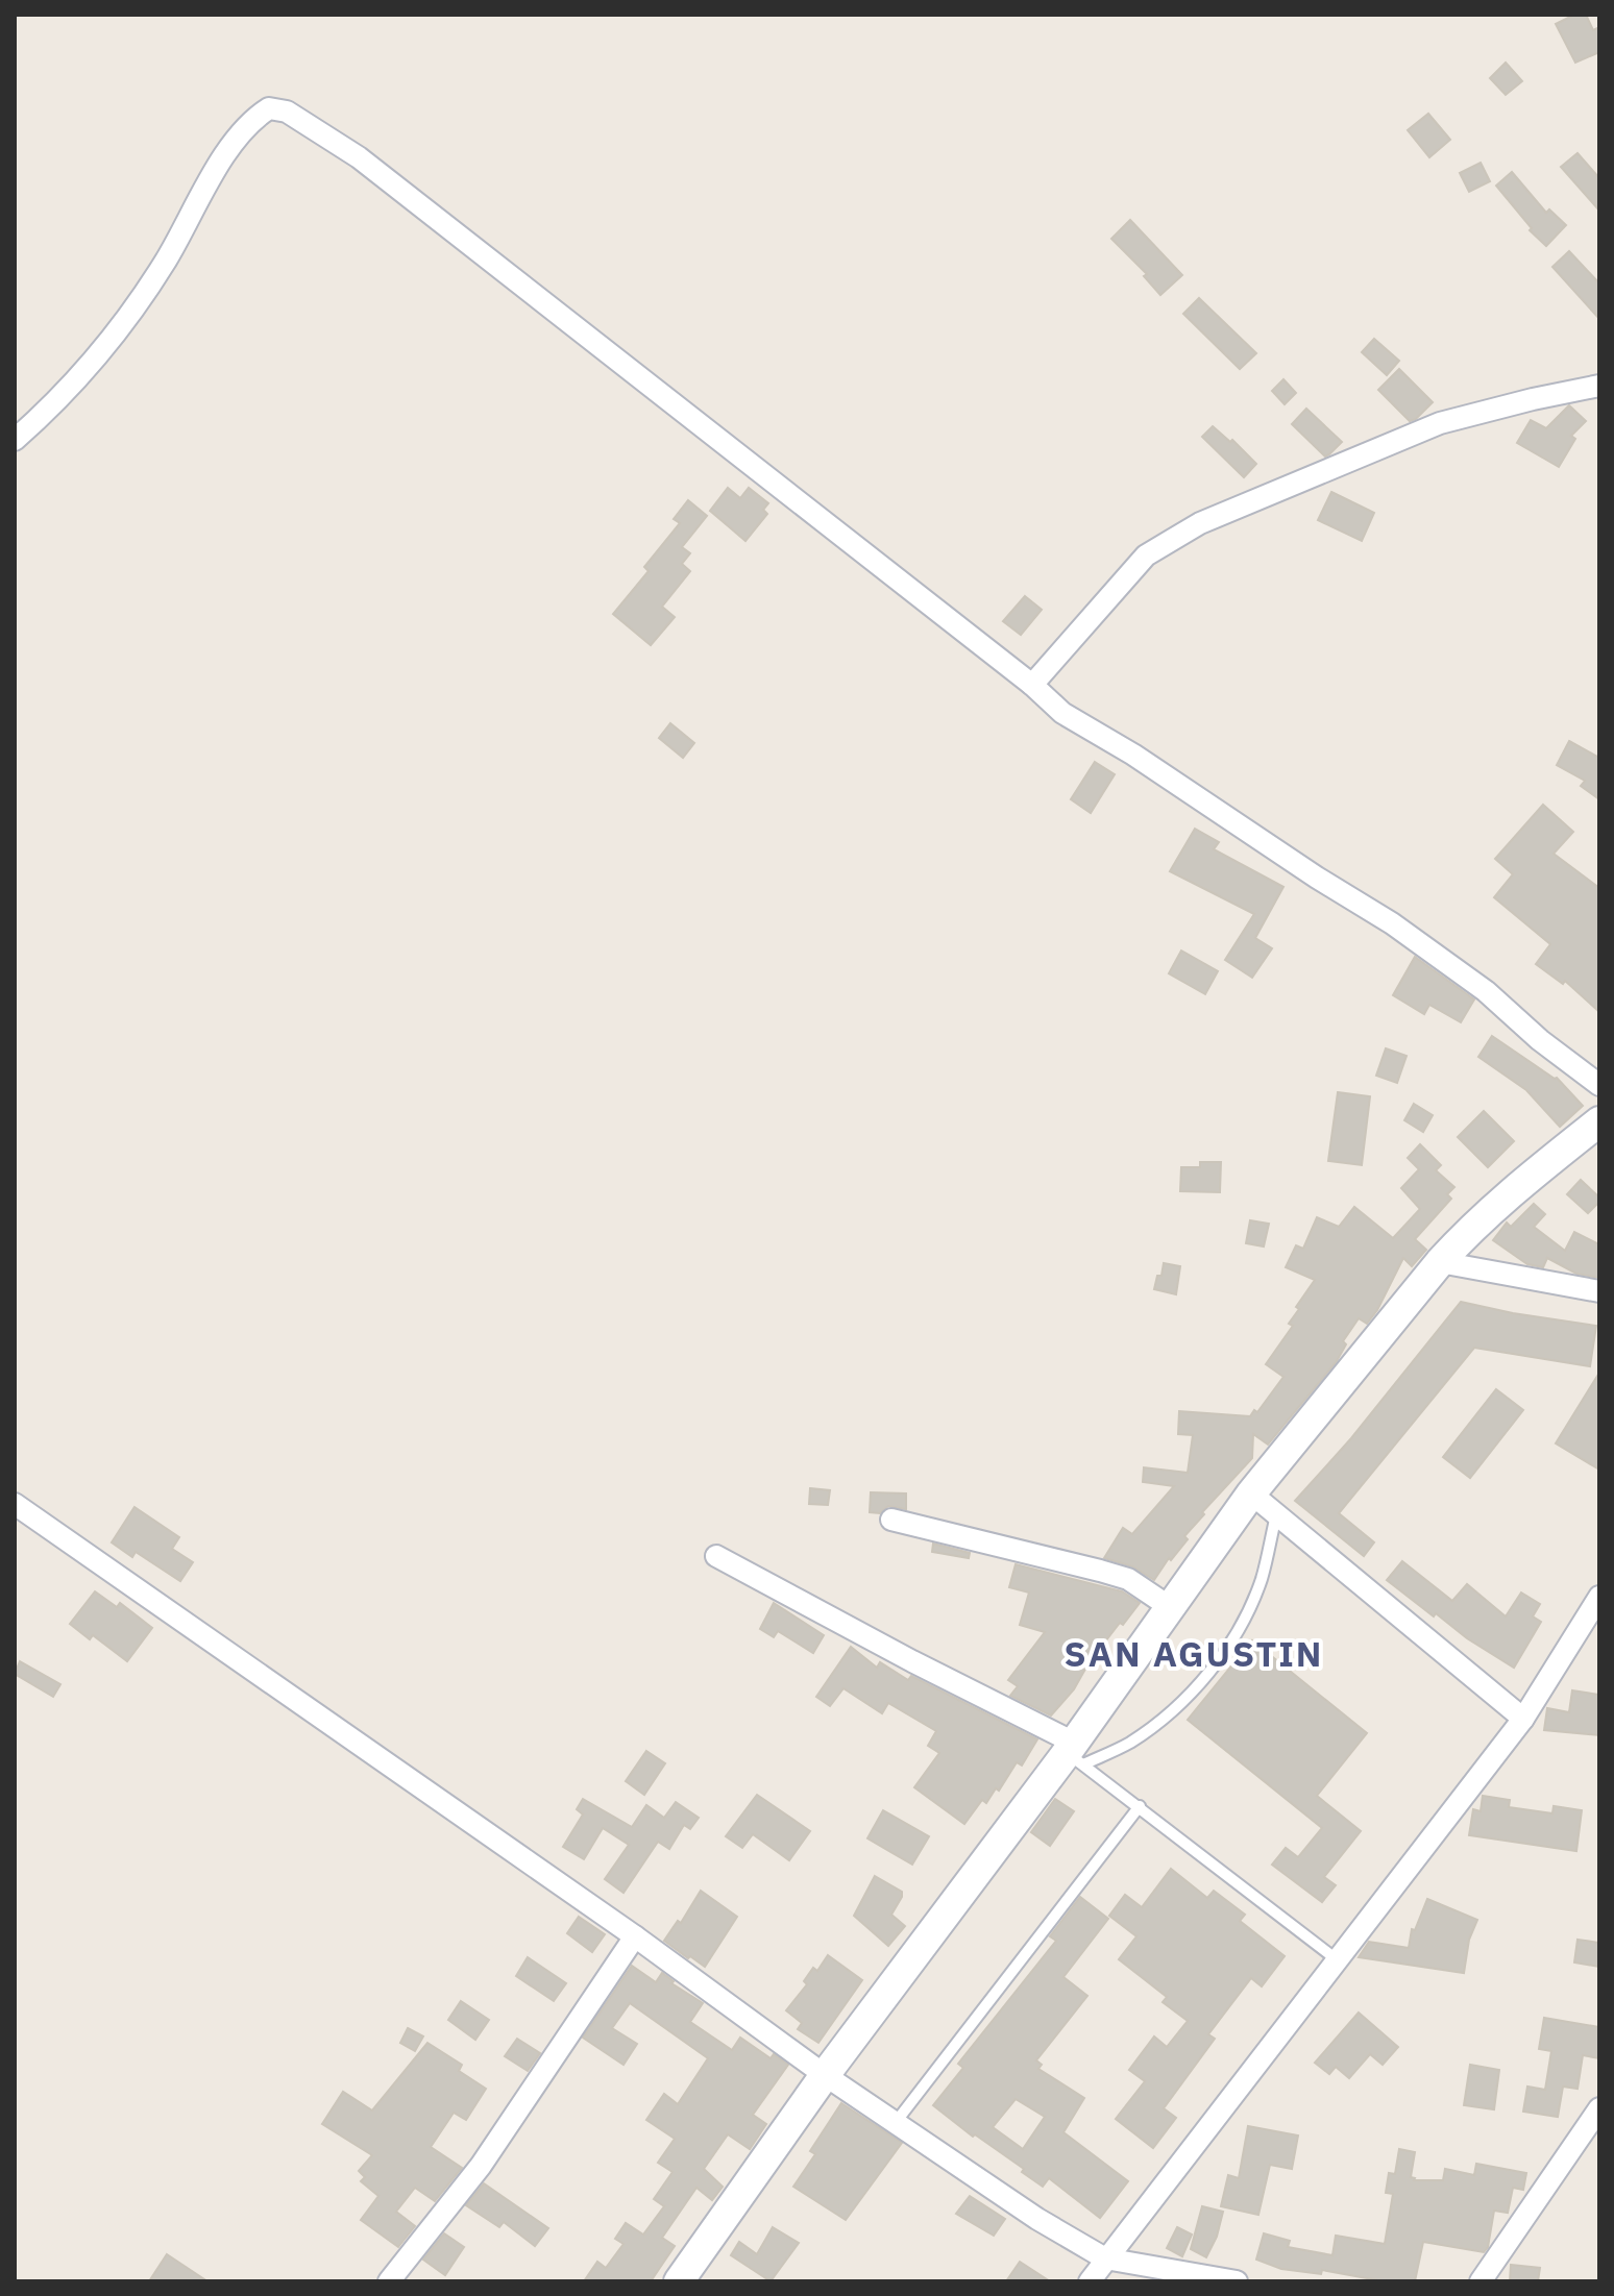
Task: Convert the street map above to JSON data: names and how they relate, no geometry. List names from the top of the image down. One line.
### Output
{"districts":["SAN AGUSTIN"]}
